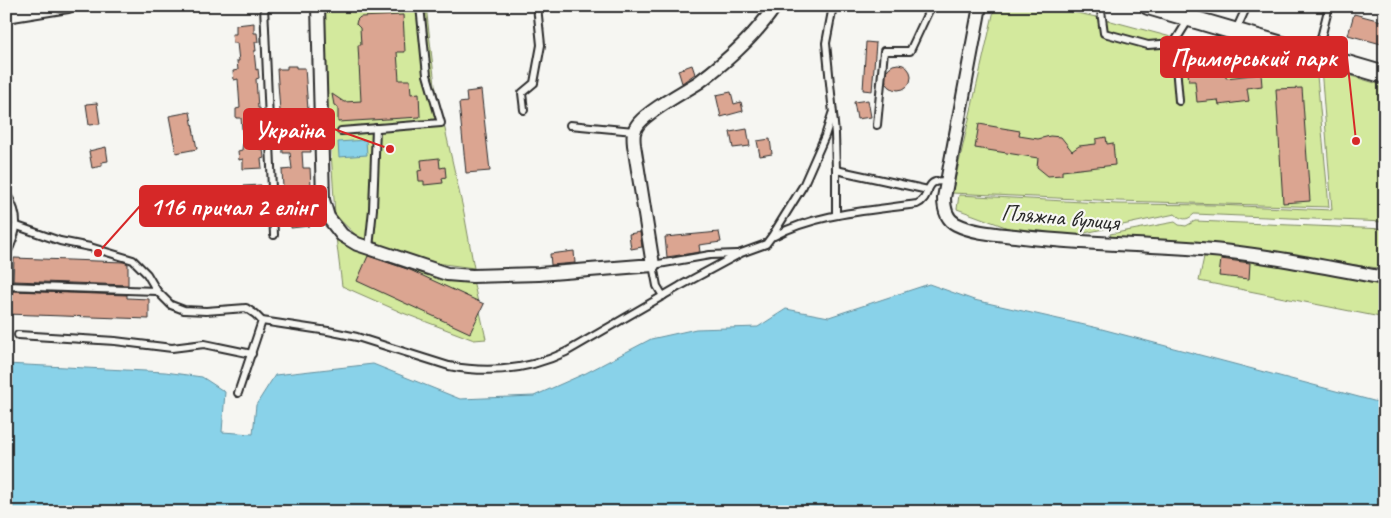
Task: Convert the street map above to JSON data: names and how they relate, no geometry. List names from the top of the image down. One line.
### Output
{"streets":{"street":["Пляжна вулиця"]},"places":["Приморський парк","Україна","116 причал 2 елінг"]}
